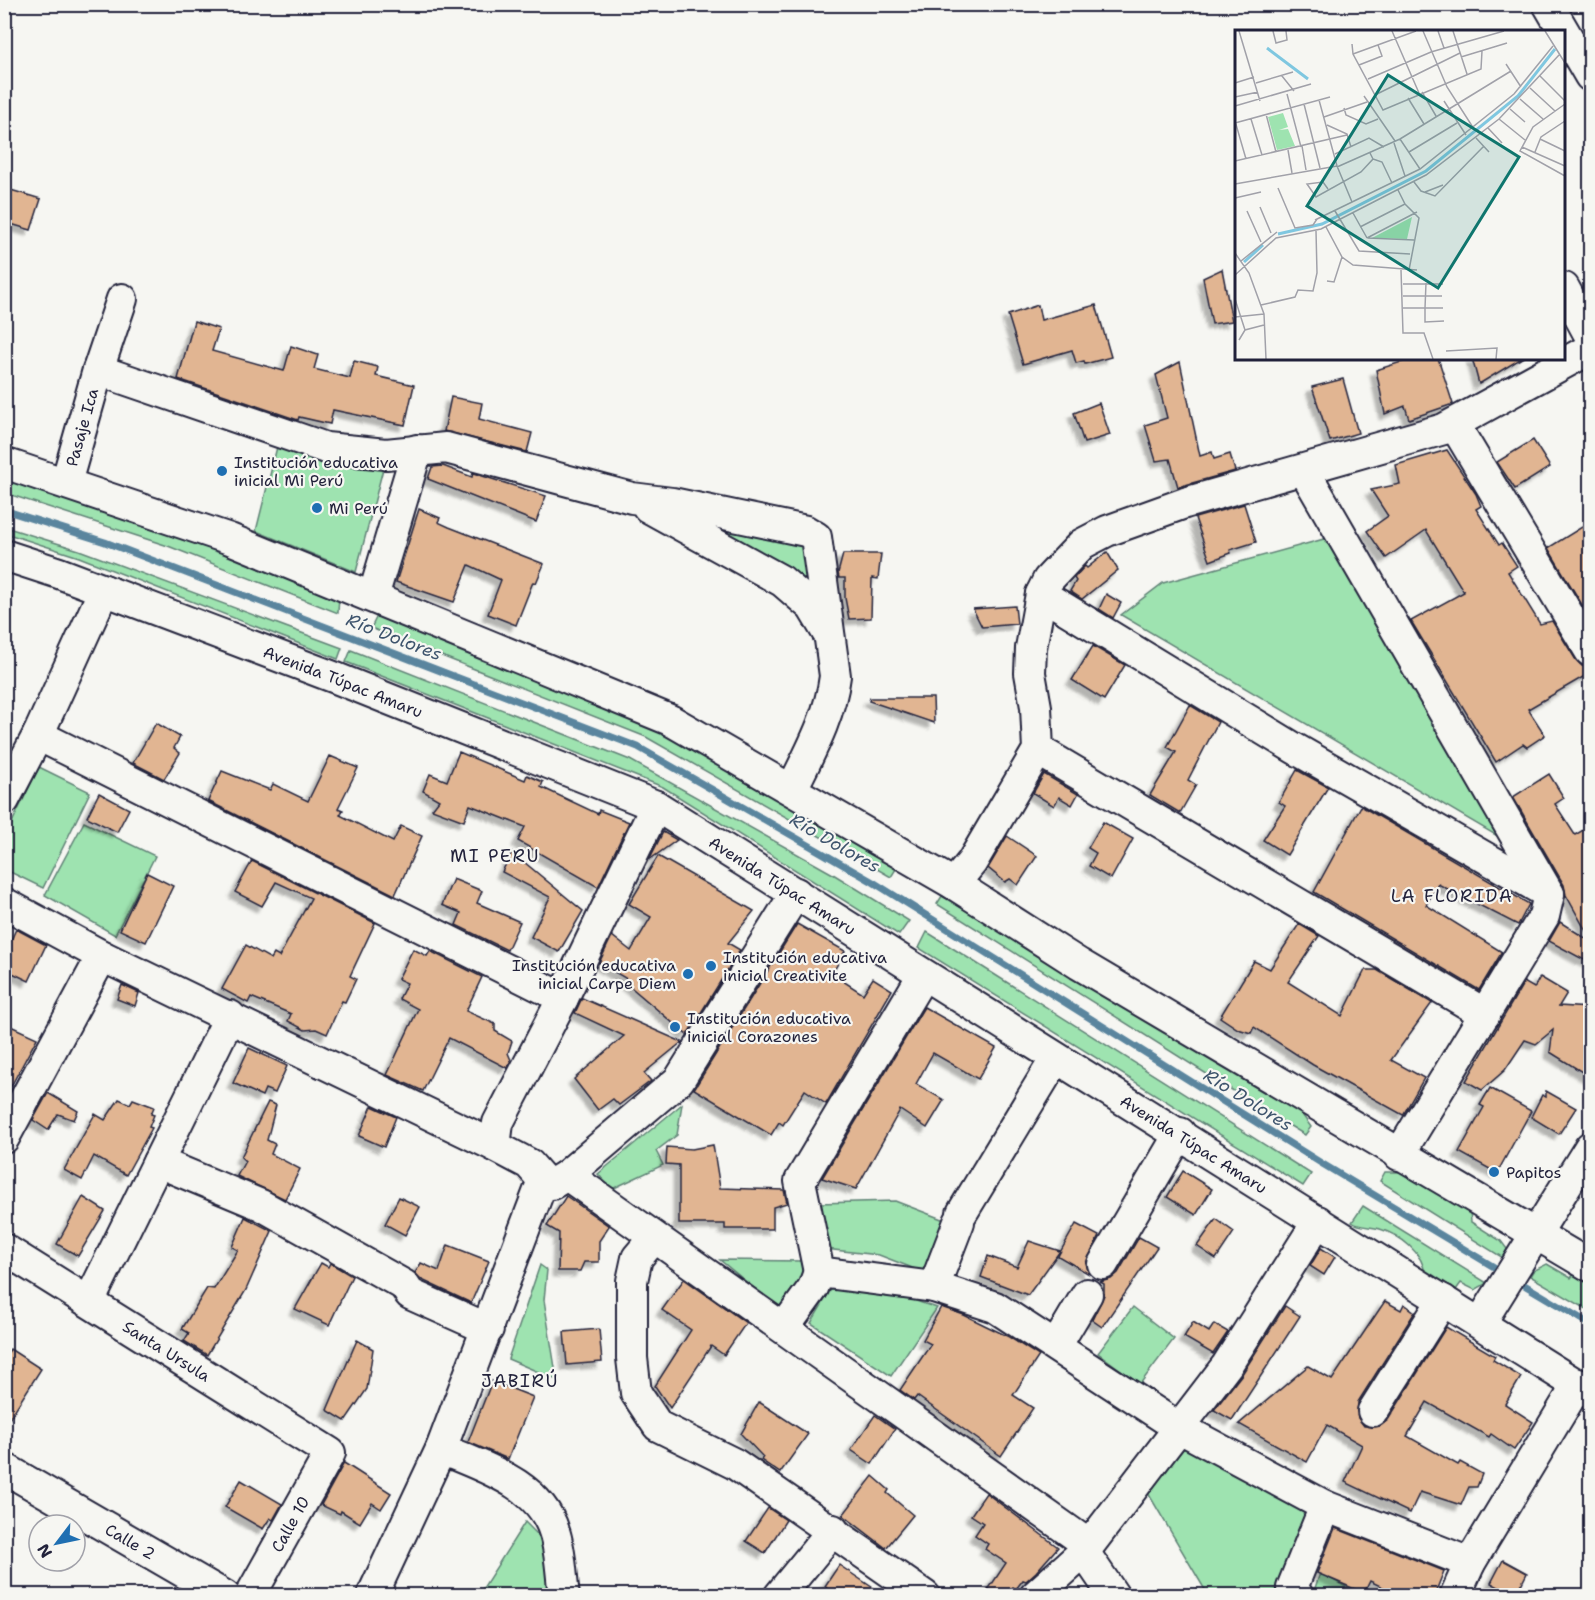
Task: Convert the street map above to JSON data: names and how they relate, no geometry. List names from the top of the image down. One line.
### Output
{"streets":{"street":["Pasaje Ica","Avenida Túpac Amaru","Santa Ursula","Calle 10","Calle 2"]},"crossings":[["Santa Ursula","Calle 10"]],"districts":["MI PERU","LA FLORIDA","JABIRÚ"],"water":["Río Dolores"],"places":["Institución educativa inicial Mi Perú","Mi Perú","Institución educativa inicial Creativite","Institución educativa inicial Carpe Diem","Institución educativa inicial Corazones","Papitos"],"north":"bottom left"}
